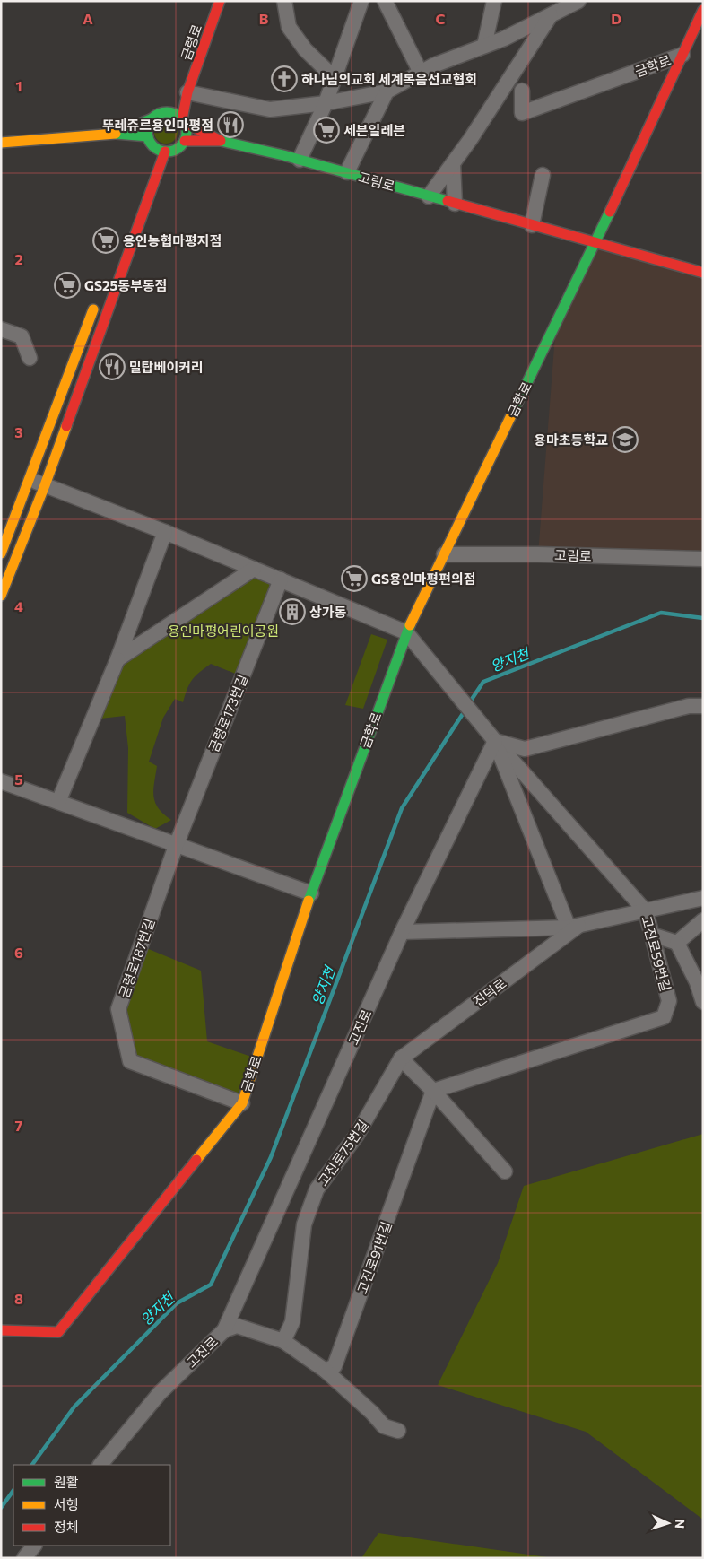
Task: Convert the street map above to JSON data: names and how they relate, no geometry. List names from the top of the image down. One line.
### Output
{"streets":{"street":["금령로","금학로","고림로","금령로173번길","고진로59번길","금령로187번길","진덕로","고진로","고진로75번길","고진로91번길"]},"crossings":[["금령로","고림로"],["금학로","고림로"],["금학로","고진로59번길"],["금학로","금령로187번길"],["금령로173번길","금령로187번길"],["고진로59번길","진덕로"],["고진로59번길","고진로"],["고진로59번길","고진로91번길"],["진덕로","고진로"],["진덕로","고진로75번길"]],"water":["양지천"],"parks":["용인마평어린이공원"],"places":{"church":["하나님의교회 세계복음선교협회"],"restaurant":["뚜레쥬르용인마평점","밀탑베이커리"],"supermarket":["세븐일레븐","용인농협마평지점","GS25동부동점","GS용인마평편의점"],"school or university":["용마초등학교"],"building":["상가동"]},"legend":["원활","서행","정체"],"north":"right","grid":{"columns":["A","B","C","D"],"rows":["1","2","3","4","5","6","7","8"]}}
